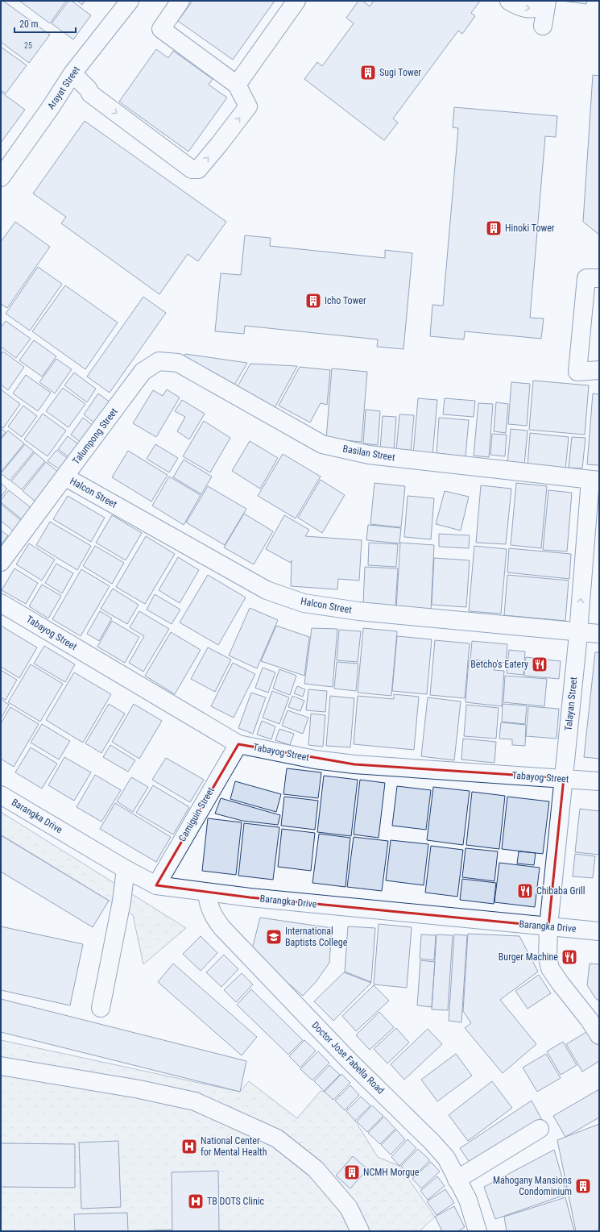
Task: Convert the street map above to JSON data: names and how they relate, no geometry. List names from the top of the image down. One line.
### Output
{"streets":{"street":["Arayat Street","Talumpong Street","Basilan Street","Halcon Street","Tabayog Street","Talayan Street","Camiguin Street","Barangka Drive","Doctor Jose Fabella Road"]},"crossings":[["Talumpong Street","Basilan Street"],["Talumpong Street","Halcon Street"],["Basilan Street","Talayan Street"],["Halcon Street","Talayan Street"],["Tabayog Street","Talayan Street"],["Tabayog Street","Camiguin Street"],["Talayan Street","Barangka Drive"],["Camiguin Street","Barangka Drive"],["Barangka Drive","Doctor Jose Fabella Road"]],"places":{"building":["Sugi Tower","Hinoki Tower","Icho Tower","NCMH Morgue","Mahogany Mansions Condominium"],"restaurant":["Betcho's Eatery","Chibaba Grill","Burger Machine"],"school or university":["International Baptists College"],"hospital":["National Center for Mental Health","TB DOTS Clinic"]},"house_numbers":["25"],"scale_bar":"20 m"}
